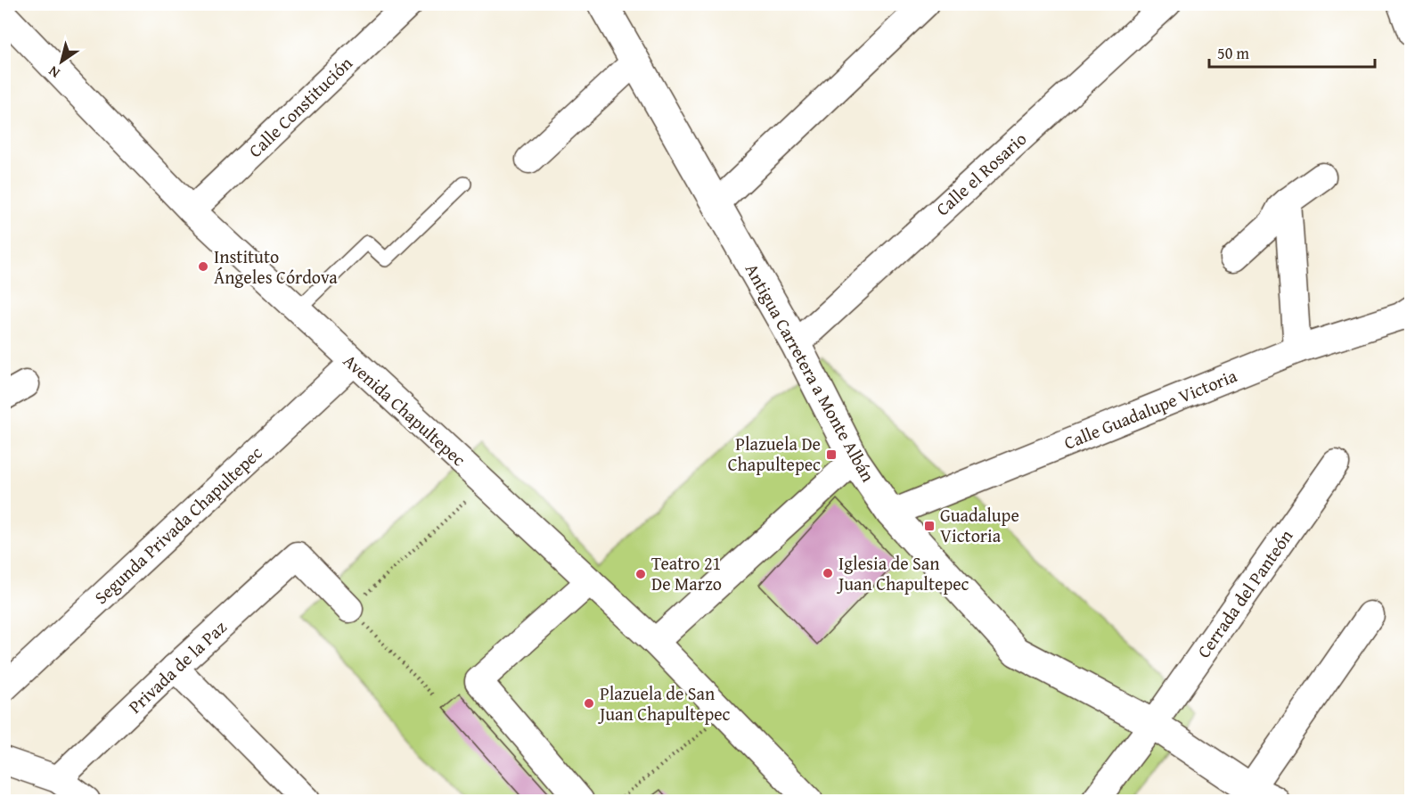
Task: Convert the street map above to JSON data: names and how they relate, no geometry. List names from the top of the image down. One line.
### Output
{"streets":{"street":["Calle Constitución","Calle el Rosario","Antigua Carretera a Monte Albán","Calle Guadalupe Victoria","Avenida Chapultepec","Segunda Privada Chapultepec","Cerrada del Panteón","Privada de la Paz"]},"crossings":[["Calle Constitución","Avenida Chapultepec"],["Calle el Rosario","Antigua Carretera a Monte Albán"],["Antigua Carretera a Monte Albán","Calle Guadalupe Victoria"],["Antigua Carretera a Monte Albán","Cerrada del Panteón"],["Avenida Chapultepec","Segunda Privada Chapultepec"]],"places":{"other":["Instituto Ángeles Córdova","Iglesia de San Juan Chapultepec","Teatro 21 De Marzo","Plazuela de San Juan Chapultepec"],"transit":["Plazuela De Chapultepec","Guadalupe Victoria"]},"scale_bar":"50 m","north":"bottom left"}
